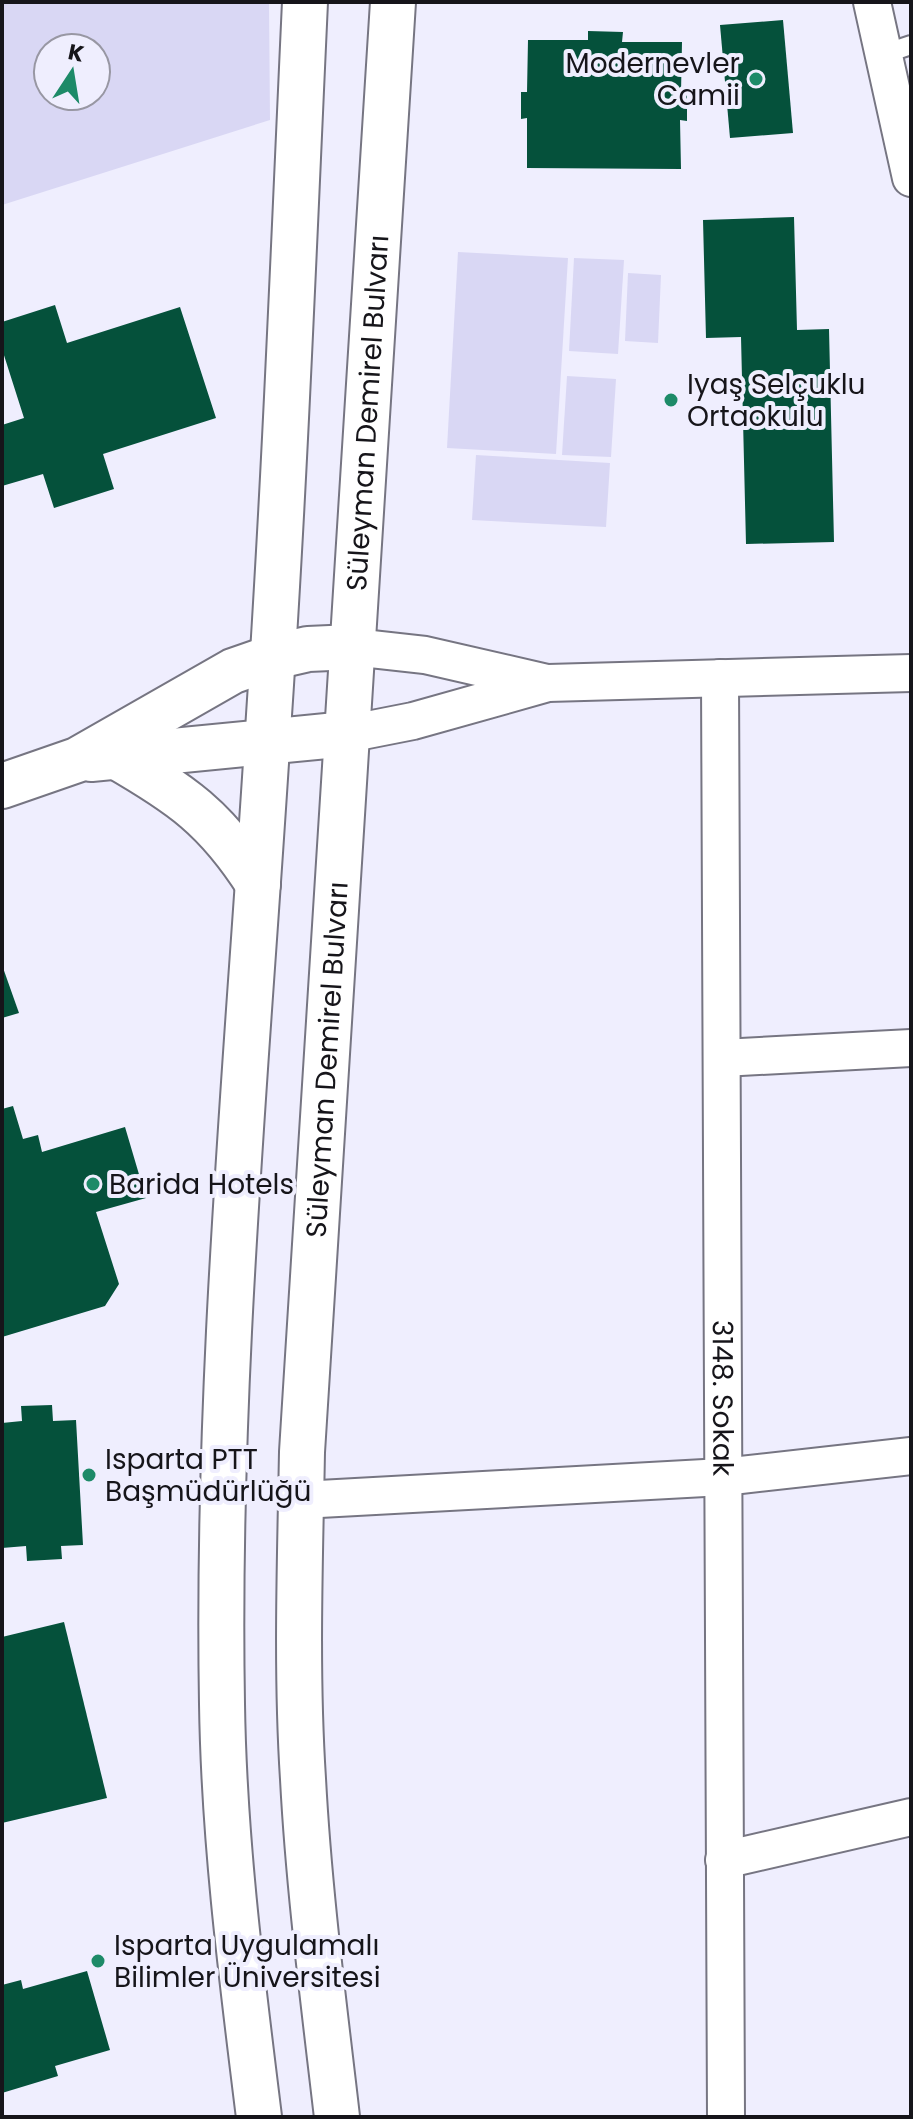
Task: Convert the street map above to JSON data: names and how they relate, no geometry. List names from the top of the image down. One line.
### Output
{"streets":{"main road":["Süleyman Demirel Bulvarı"],"street":["3148. Sokak"]},"places":["Modernevler Camii","Iyaş Selçuklu Ortaokulu","Barida Hotels","Isparta PTT Başmüdürlüğü","Isparta Uygulamalı Bilimler Üniversitesi"],"north":"top"}
